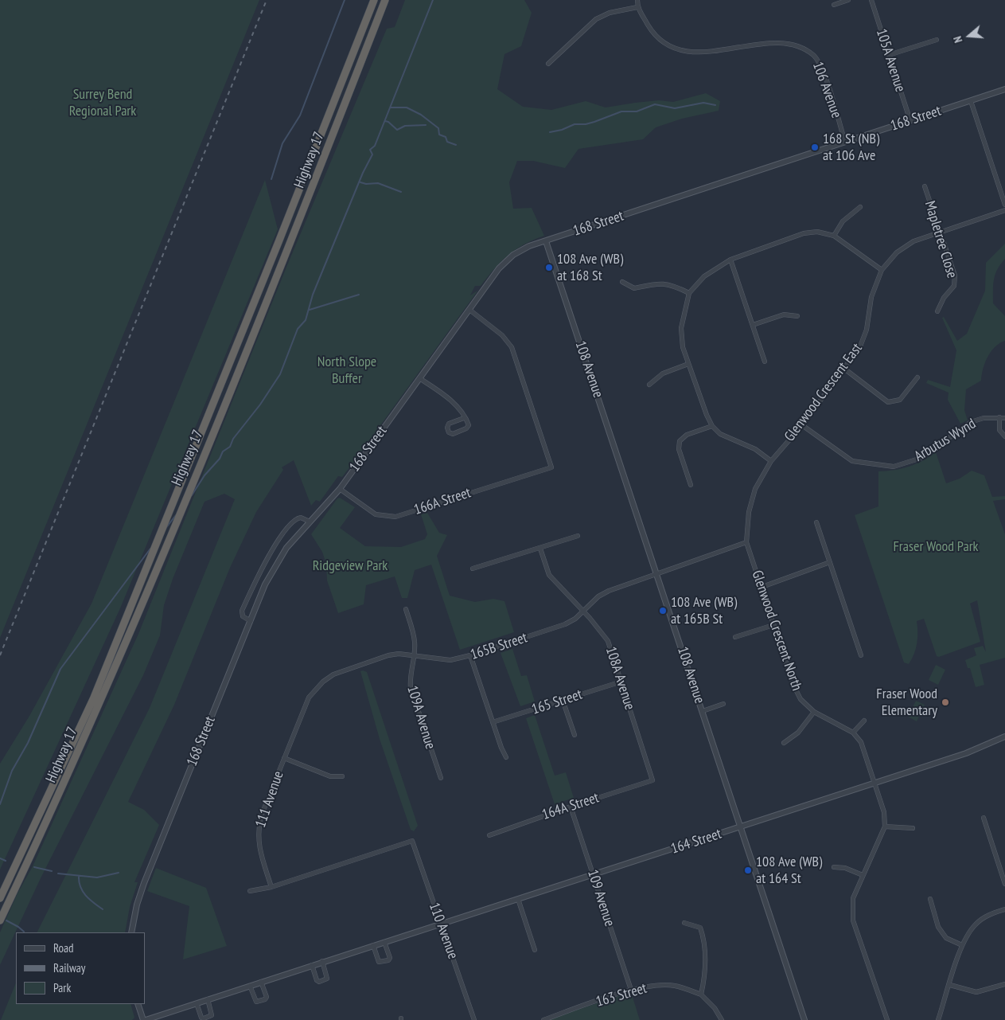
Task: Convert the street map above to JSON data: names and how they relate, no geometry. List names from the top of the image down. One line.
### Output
{"streets":{"highway":["Highway 17"],"street":["105A Avenue","106 Avenue","168 Street","Mapletree Close","108 Avenue","Glenwood Crescent East","Arbutus Wynd","166A Street","Glenwood Crescent North","165B Street","108A Avenue","165 Street","109A Avenue","111 Avenue","164A Street","164 Street","109 Avenue","110 Avenue","163 Street"]},"crossings":[["105A Avenue","168 Street"],["106 Avenue","168 Street"],["168 Street","108 Avenue"],["168 Street","166A Street"],["Mapletree Close","Glenwood Crescent East"],["108 Avenue","165B Street"],["108 Avenue","164 Street"],["Glenwood Crescent East","Arbutus Wynd"],["Glenwood Crescent East","Glenwood Crescent North"],["Glenwood Crescent North","165B Street"],["165B Street","108A Avenue"],["165B Street","109A Avenue"],["165B Street","111 Avenue"],["108A Avenue","165 Street"],["108A Avenue","164A Street"],["111 Avenue","110 Avenue"],["164A Street","109 Avenue"],["164 Street","109 Avenue"],["164 Street","110 Avenue"],["109 Avenue","163 Street"]],"parks":["Surrey Bend Regional Park","North Slope Buffer","Fraser Wood Park","Ridgeview Park"],"places":["168 St (NB) at 106 Ave","108 Ave (WB) at 168 St","108 Ave (WB) at 165B St","Fraser Wood Elementary","108 Ave (WB) at 164 St"],"legend":["Road","Railway","Park"],"north":"left"}
